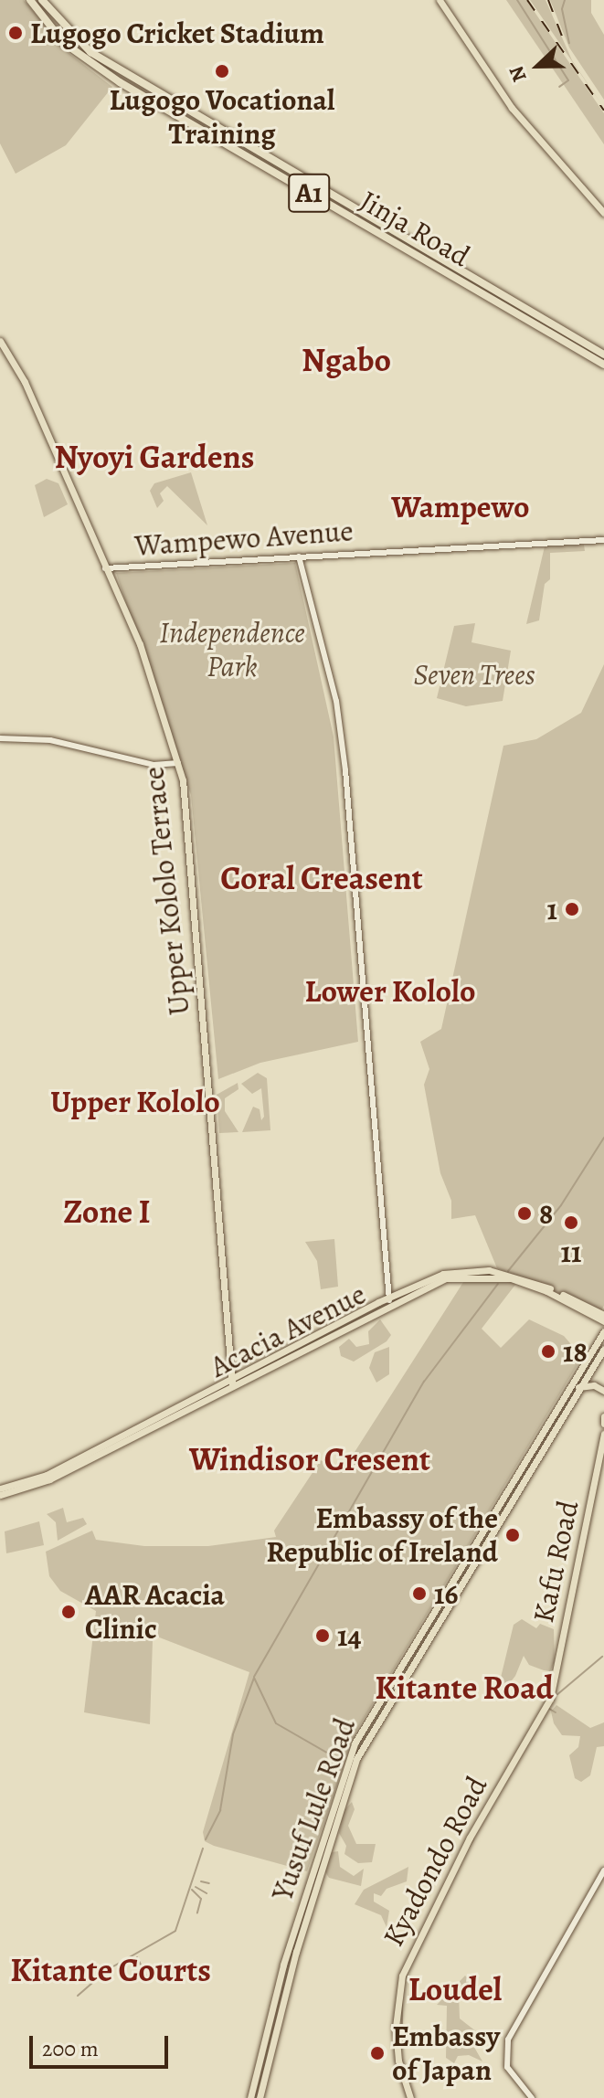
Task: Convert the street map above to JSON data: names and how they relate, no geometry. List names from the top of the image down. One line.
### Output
{"streets":{"highway":["A1","Jinja Road"],"main road":["Upper Kololo Terrace","Acacia Avenue","Kafu Road","Yusuf Lule Road","Kyadondo Road"],"street":["Wampewo Avenue"]},"crossings":[["Wampewo Avenue","Upper Kololo Terrace"],["Upper Kololo Terrace","Acacia Avenue"],["Kafu Road","Kyadondo Road"]],"districts":["Ngabo","Nyoyi Gardens","Wampewo","Coral Creasent","Lower Kololo","Upper Kololo","Zone I","Windisor Cresent","Kitante Road","Kitante Courts","Loudel"],"parks":["Independence Park","Seven Trees"],"places":["Lugogo Cricket Stadium","Lugogo Vocational Training","1","8","11","18","Embassy of the Republic of Ireland","16","AAR Acacia Clinic","14","Embassy of Japan"],"scale_bar":"200 m","north":"left"}
